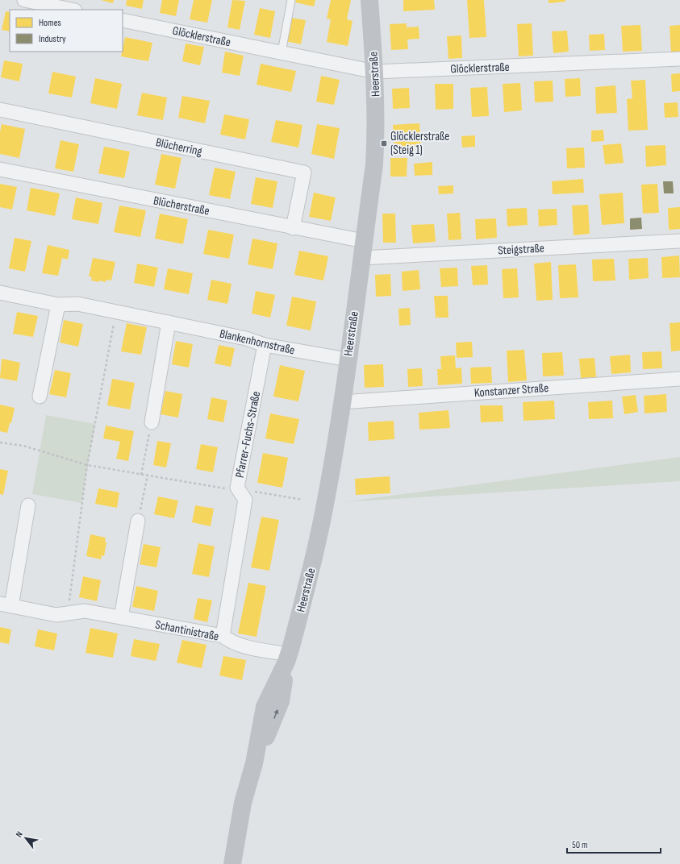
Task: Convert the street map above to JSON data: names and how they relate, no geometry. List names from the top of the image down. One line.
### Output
{"streets":{"street":["Glöcklerstraße","Heerstraße","Blücherring","Blücherstraße","Steigstraße","Blankenhornstraße","Konstanzer Straße","Pfarrer-Fuchs-Straße","Schantinistraße"]},"crossings":[["Glöcklerstraße","Heerstraße"],["Heerstraße","Blücherstraße"],["Heerstraße","Steigstraße"],["Heerstraße","Blankenhornstraße"],["Heerstraße","Konstanzer Straße"],["Heerstraße","Schantinistraße"],["Blücherring","Blücherstraße"],["Blücherstraße","Steigstraße"],["Blankenhornstraße","Pfarrer-Fuchs-Straße"],["Pfarrer-Fuchs-Straße","Schantinistraße"]],"places":{"transit":["Glöcklerstraße (Steig 1)"]},"legend":["Homes","Industry"],"scale_bar":"50 m","north":"top left"}
